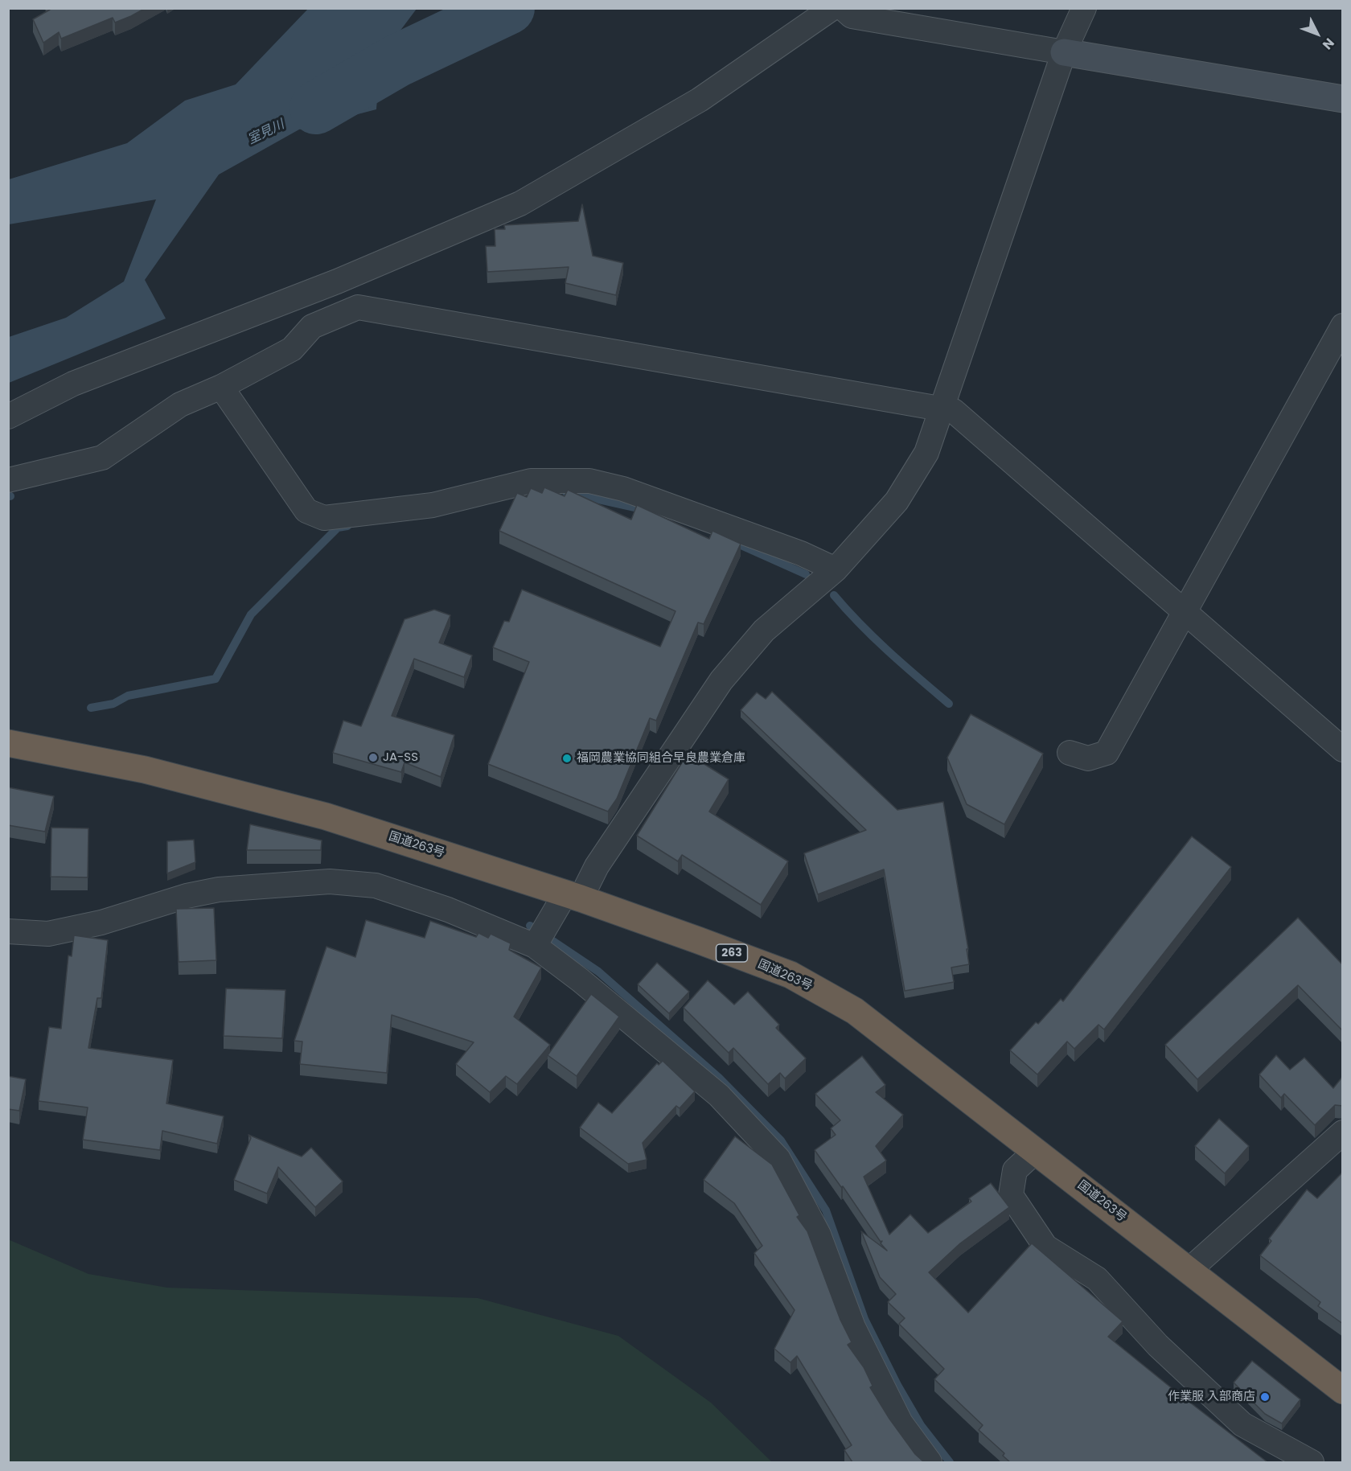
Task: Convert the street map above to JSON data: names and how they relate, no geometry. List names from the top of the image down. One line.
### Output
{"streets":{"highway":["国道263号","263"]},"water":["室見川"],"places":["JA-SS","福岡農業協同組合早良農業倉庫","作業服 入部商店"],"north":"bottom right"}
